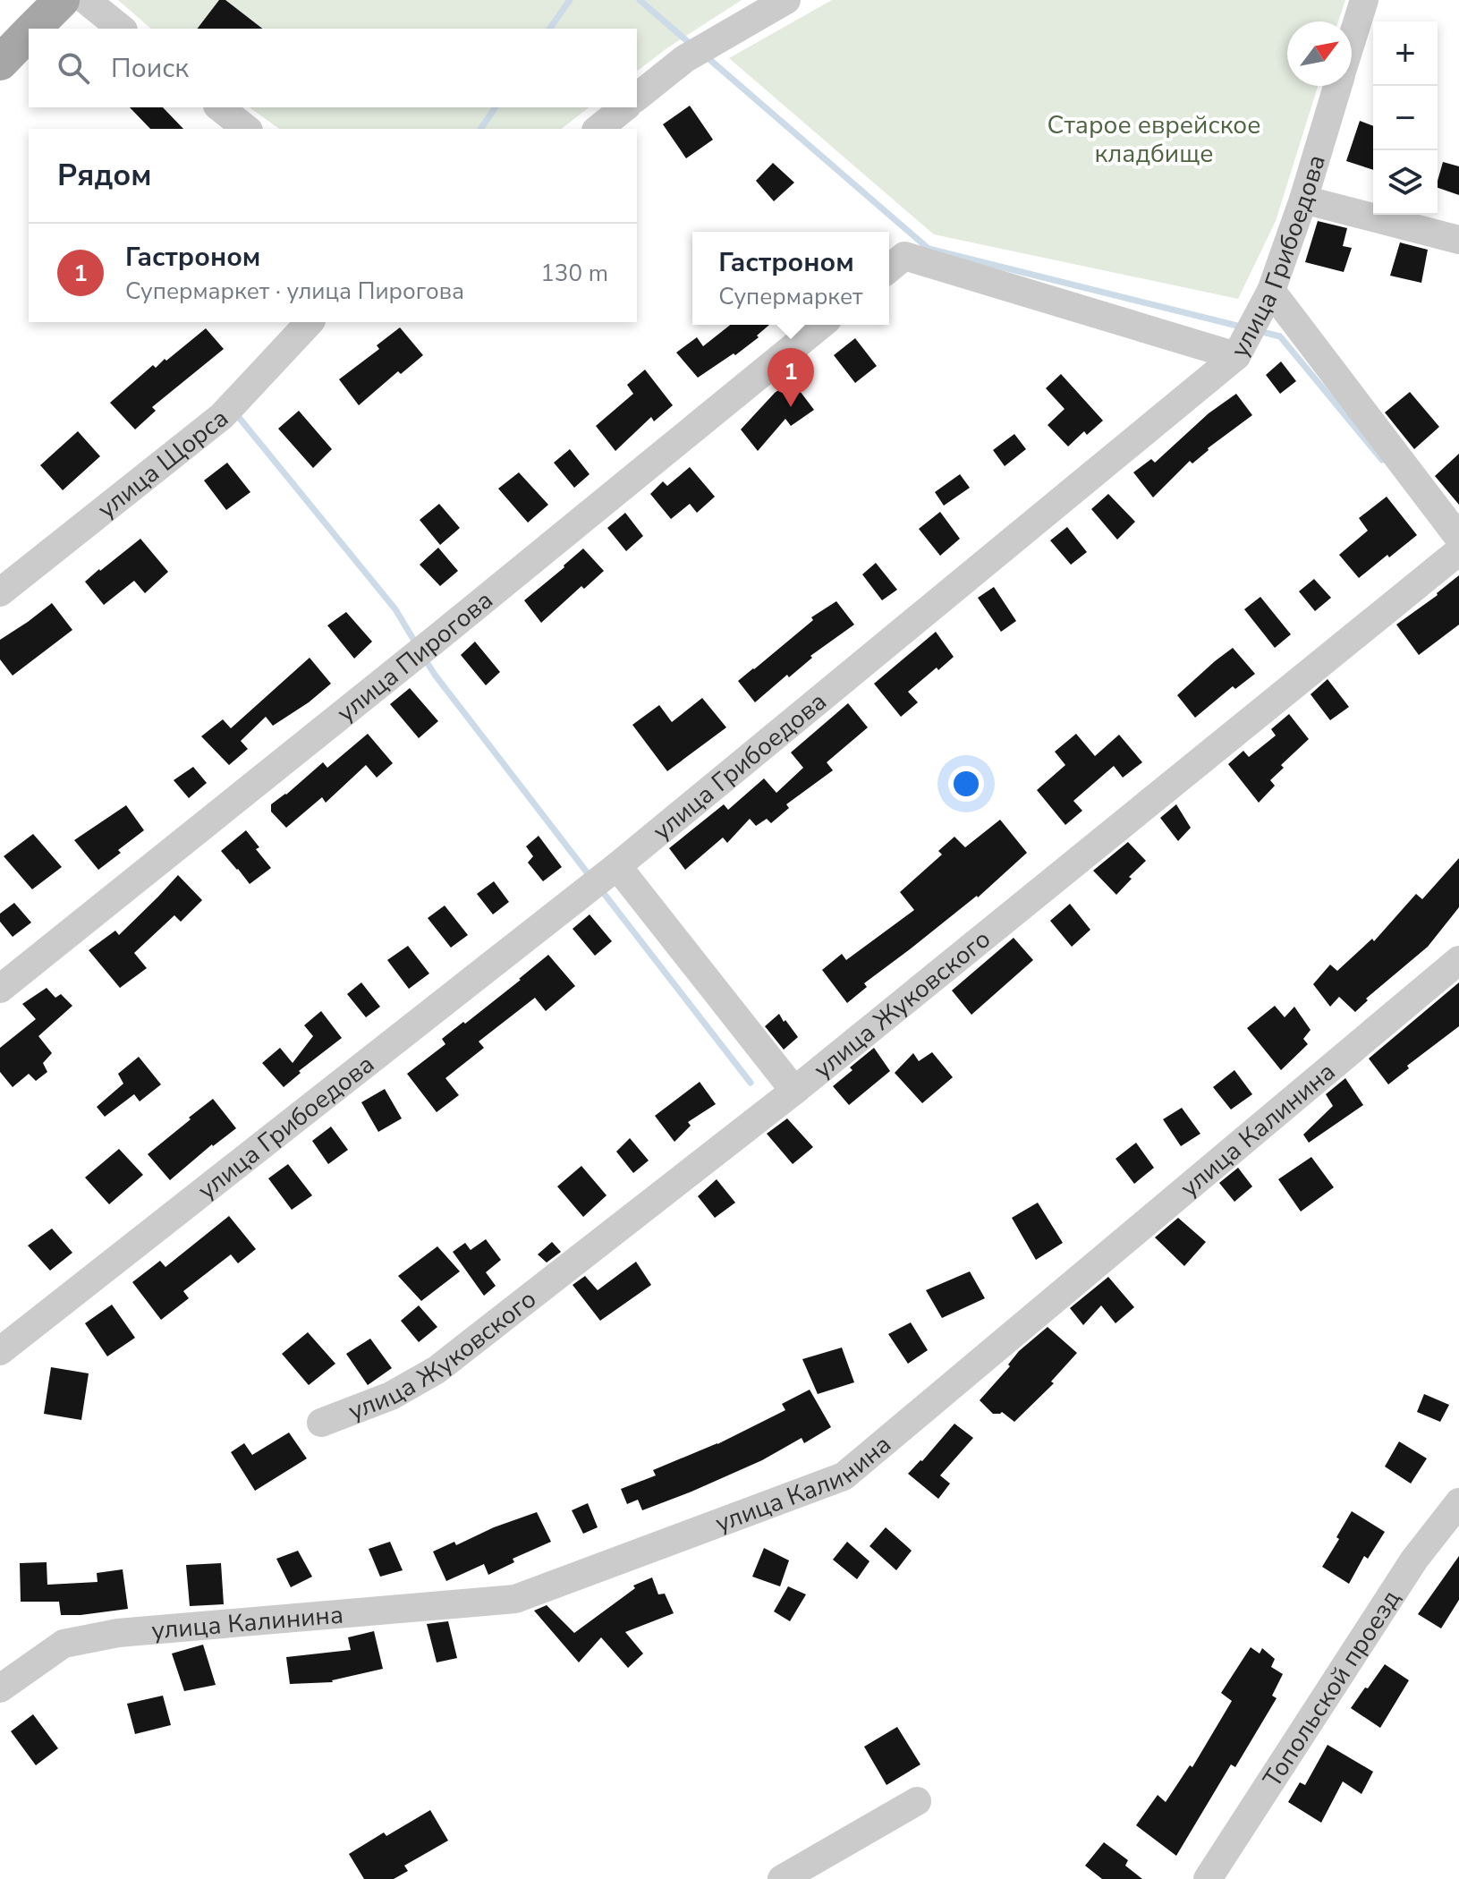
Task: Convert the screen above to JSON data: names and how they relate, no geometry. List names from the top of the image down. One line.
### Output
{"streets":{"street":["улица Грибоедова","улица Щорса","улица Пирогова","улица Жуковского","улица Калинина","Топольской проезд"]},"parks":["Старое еврейское кладбище"],"north":"top right","page":{"map_buttons":["+","−"],"search":"Поиск","heading":"Рядом","list":[{"mark":"1","name":"Гастроном","note":"Супермаркет · улица Пирогова","value":"130 m"}],"popup":["Гастроном","Супермаркет"],"pins":"1"}}
